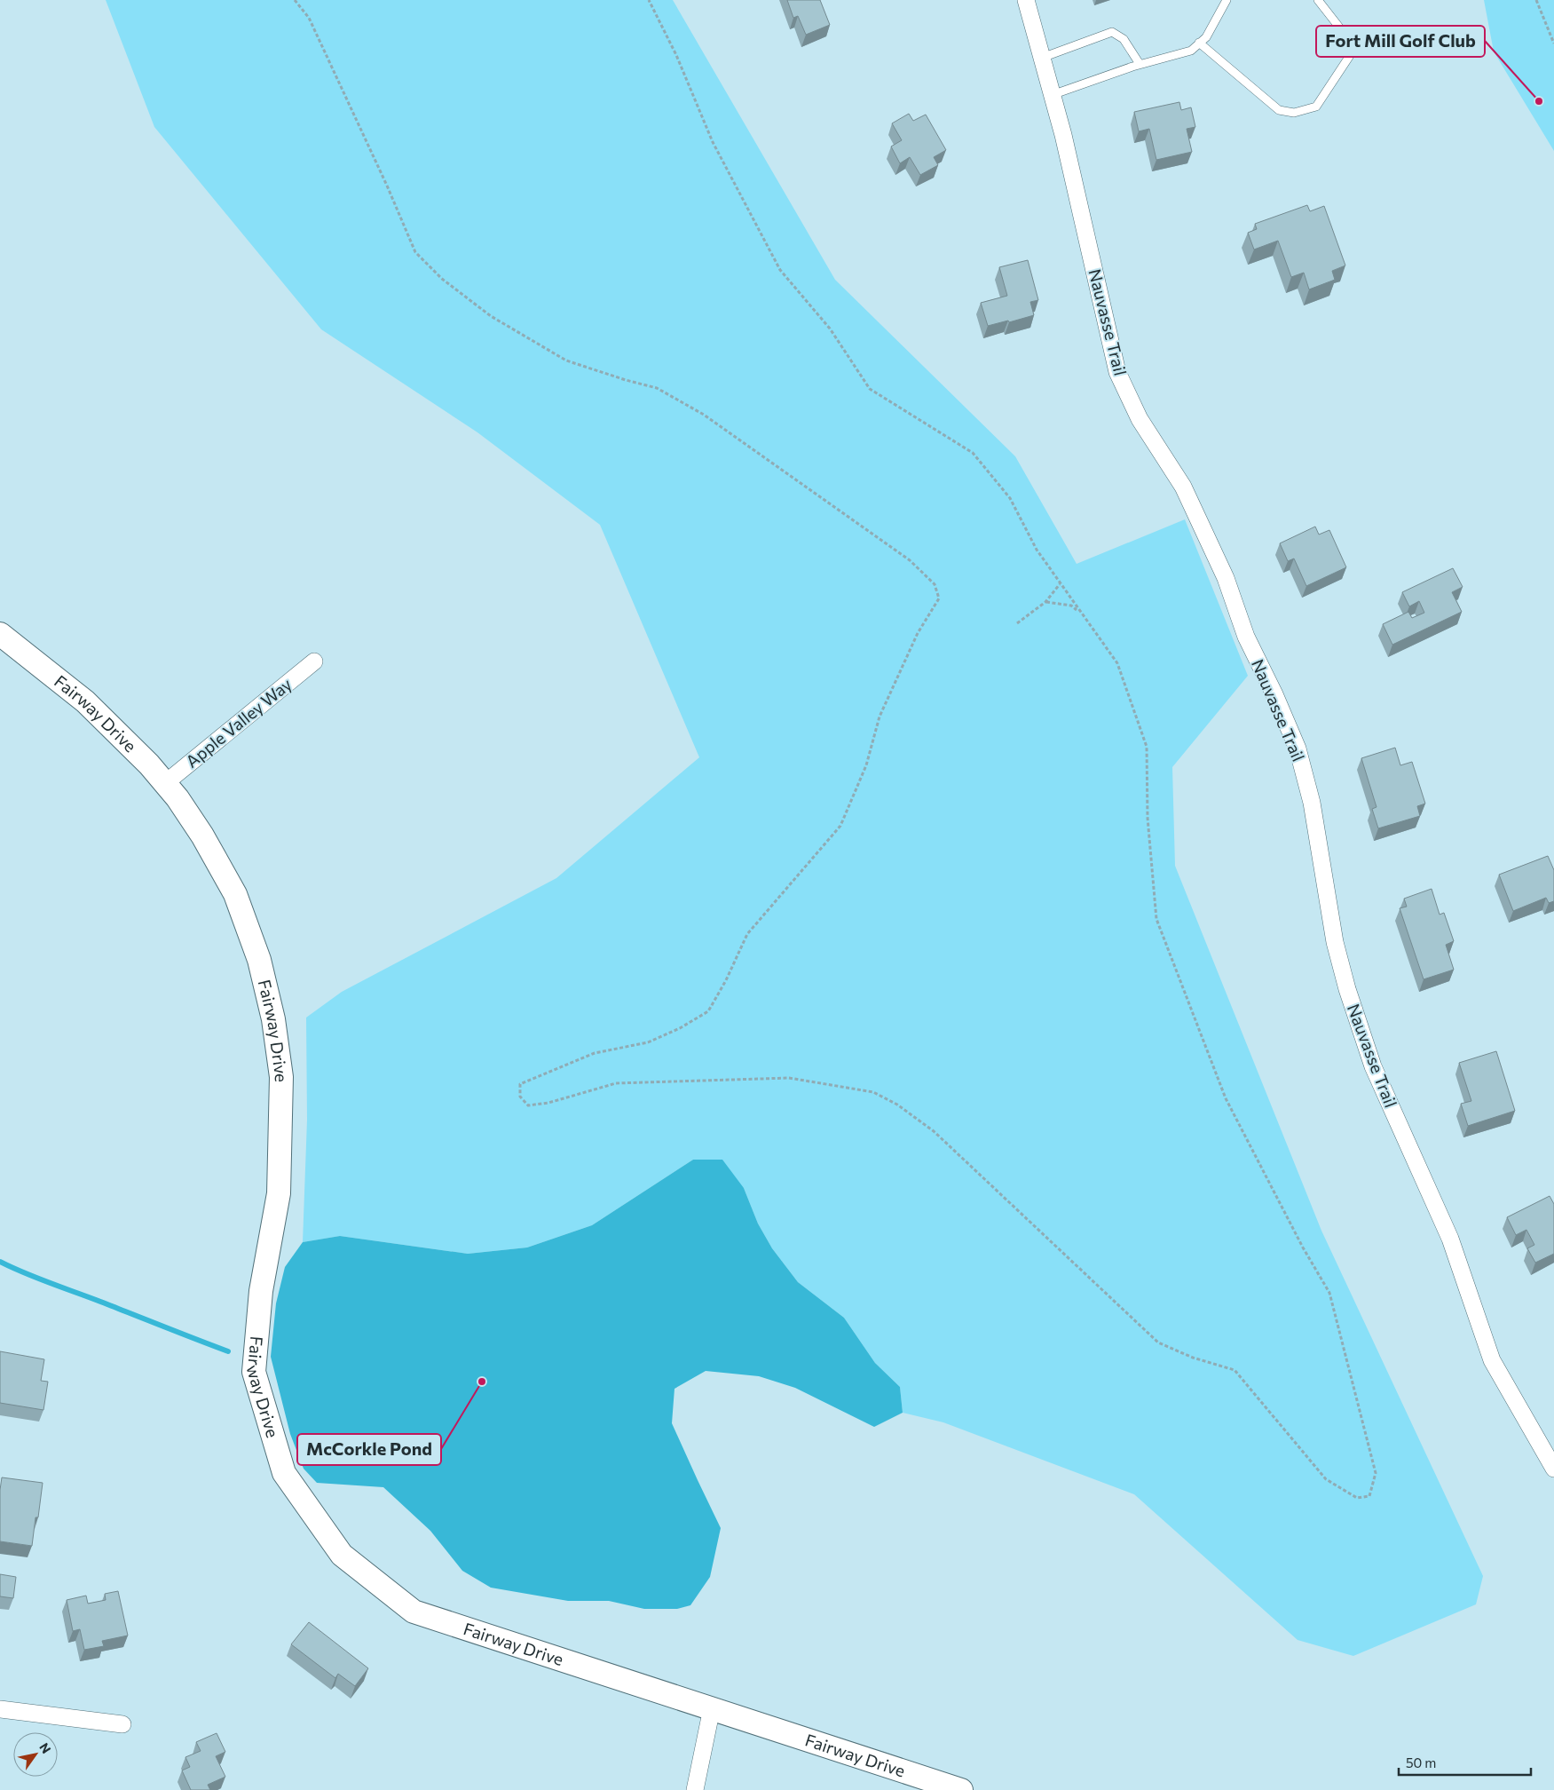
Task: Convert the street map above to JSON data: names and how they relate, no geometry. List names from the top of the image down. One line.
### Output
{"streets":{"street":["Nauvasse Trail","Fairway Drive","Apple Valley Way"]},"crossings":[["Fairway Drive","Apple Valley Way"]],"places":["Fort Mill Golf Club","McCorkle Pond"],"scale_bar":"50 m","north":"top right"}
